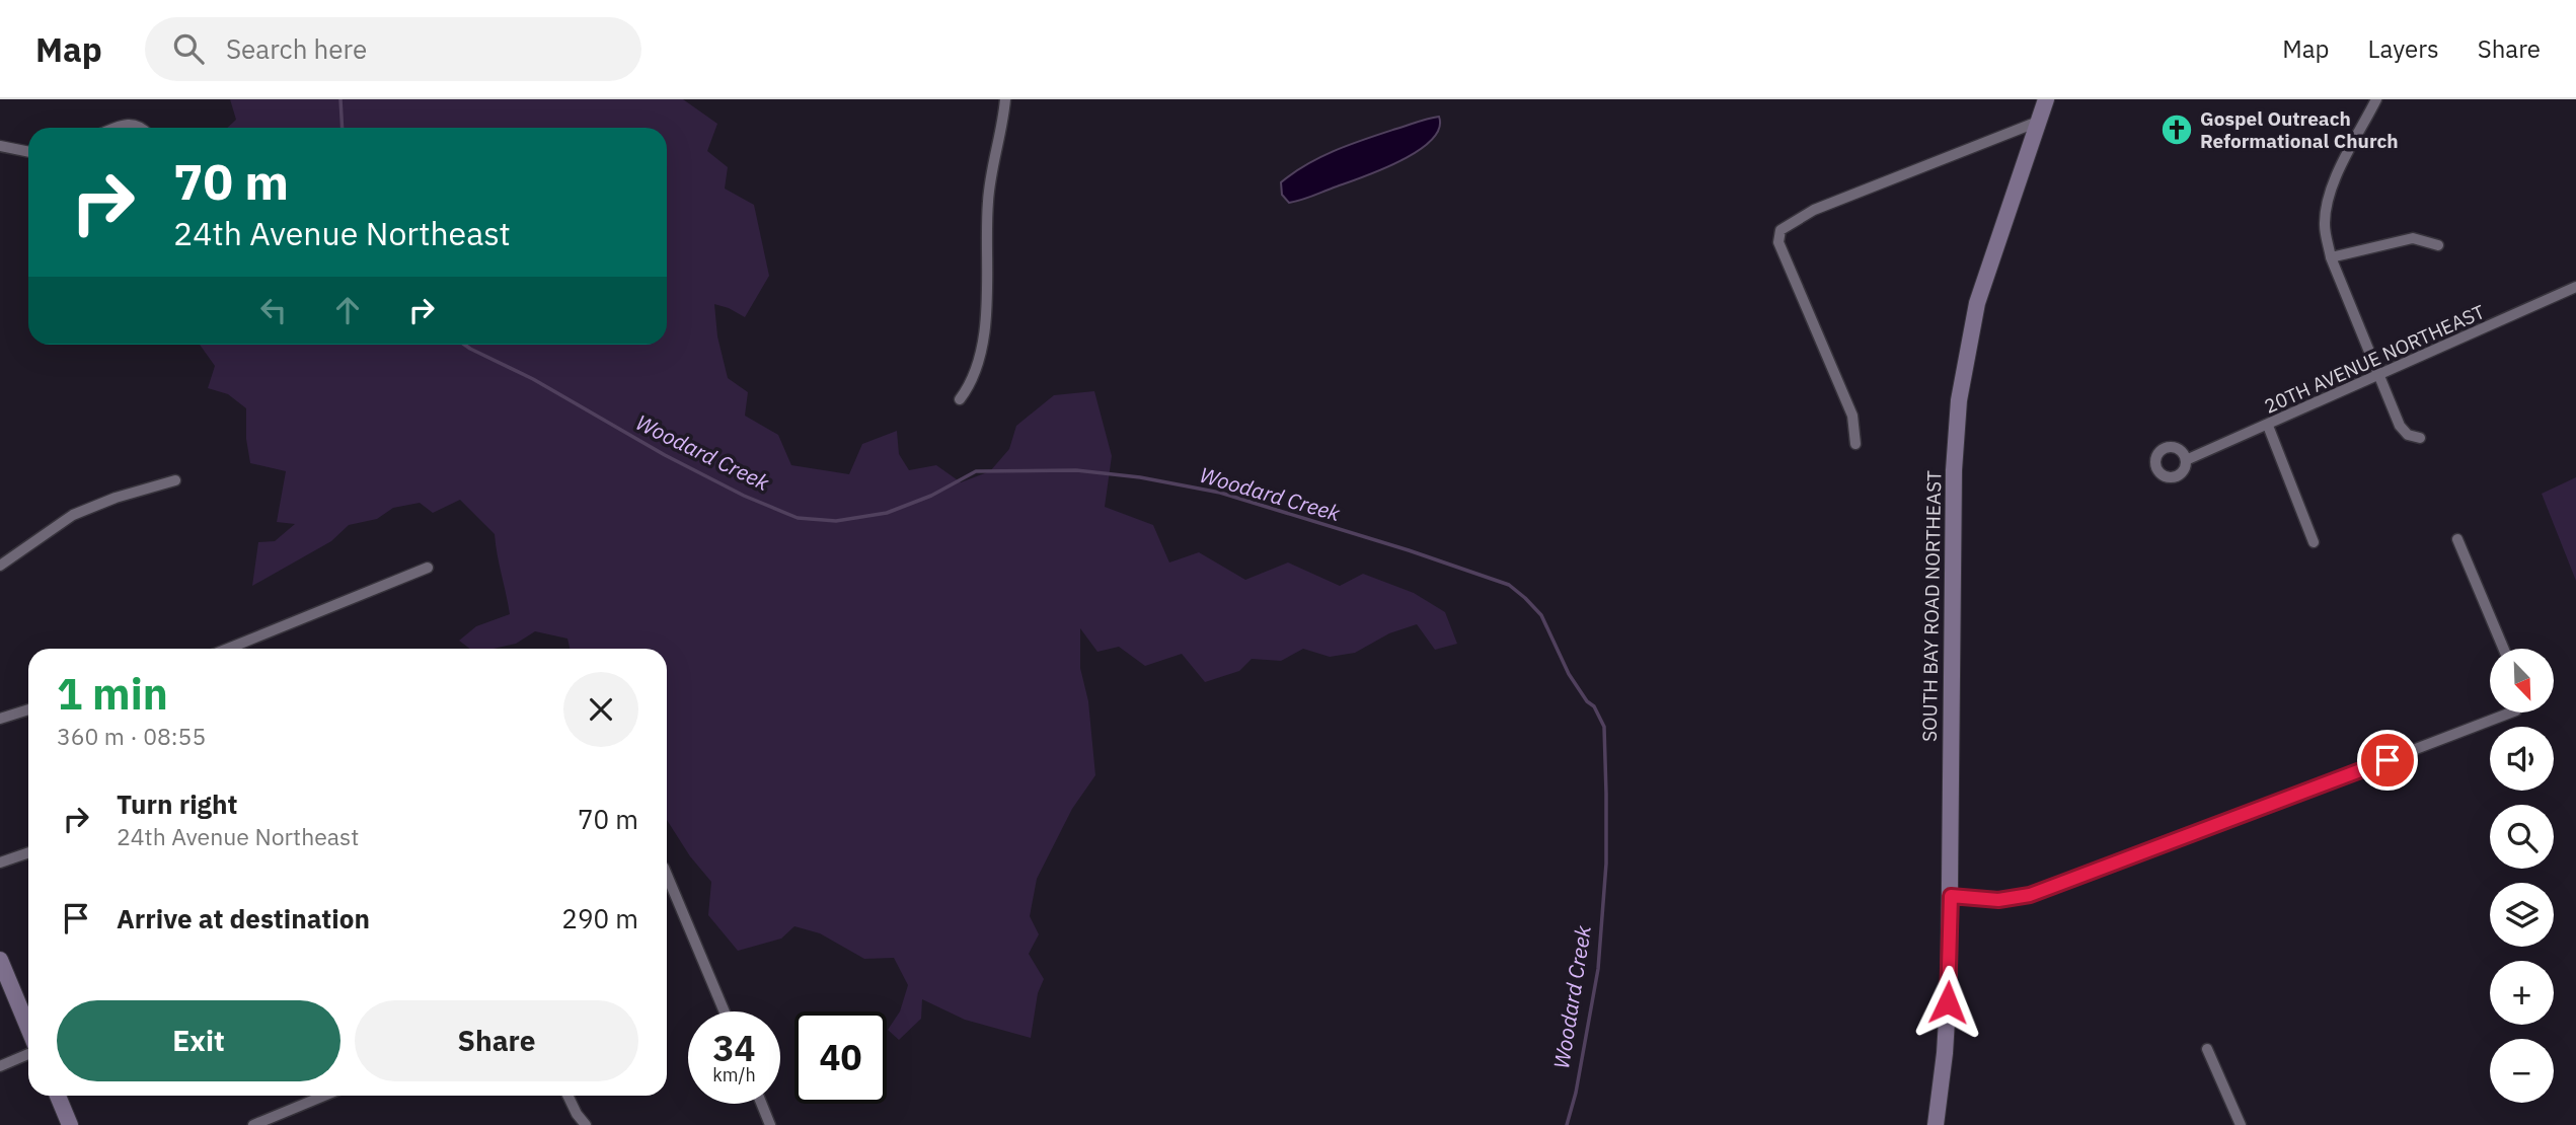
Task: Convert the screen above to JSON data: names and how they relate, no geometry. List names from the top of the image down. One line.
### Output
{"streets":{"street":["20TH AVENUE NORTHEAST","SOUTH BAY ROAD NORTHEAST"]},"water":["Woodard Creek"],"places":{"church":["Gospel Outreach Reformational Church"]},"north":"bottom right","page":{"header":"Map","search":"Search here","nav":["Map","Layers","Share"],"turn":["70 m","24th Avenue Northeast"],"map_buttons":["+","−"],"heading":["1 min","360 m · 08:55"],"list":[{"name":"Turn right","note":"24th Avenue Northeast","value":"70 m"},{"name":"Arrive at destination","value":"290 m"}],"buttons":["Exit","Share"],"speed":"34 km/h","limit":"40"}}
